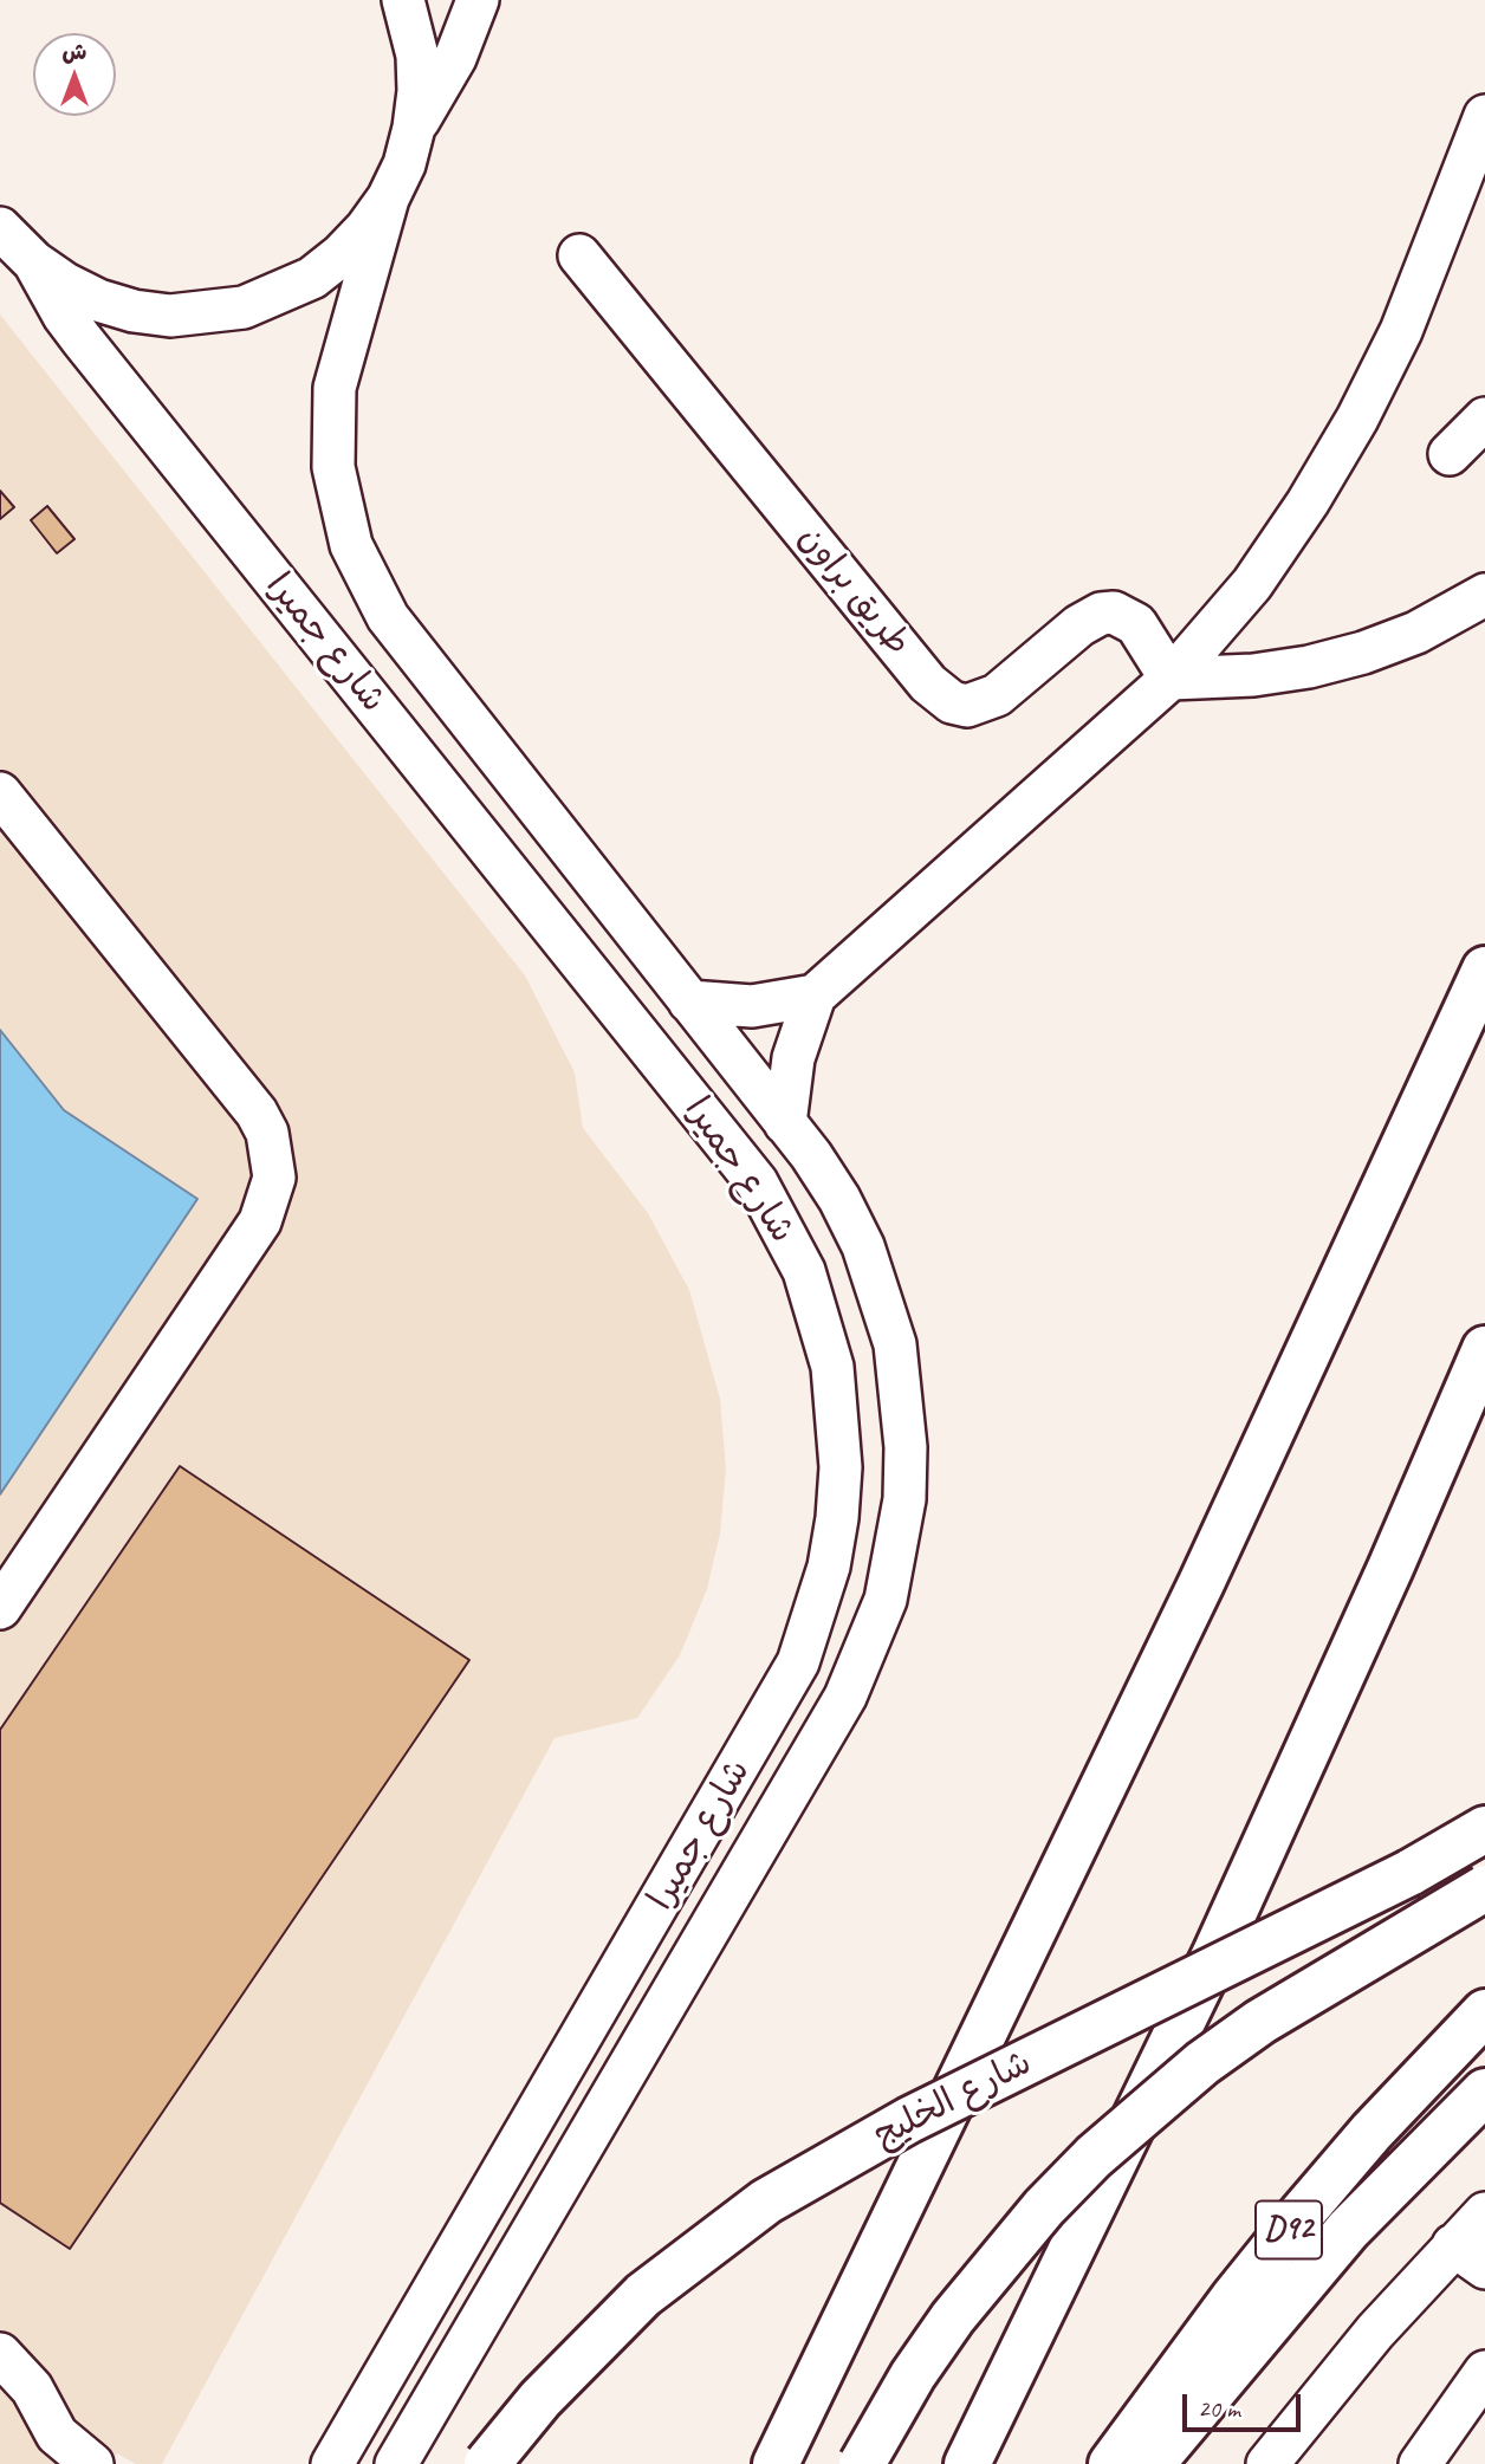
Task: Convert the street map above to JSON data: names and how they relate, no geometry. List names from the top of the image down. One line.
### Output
{"streets":{"main road":["شارع الخليج","D92"],"street":["طريق براون","شارع جميرا"]},"scale_bar":"20 m","north":"top"}
